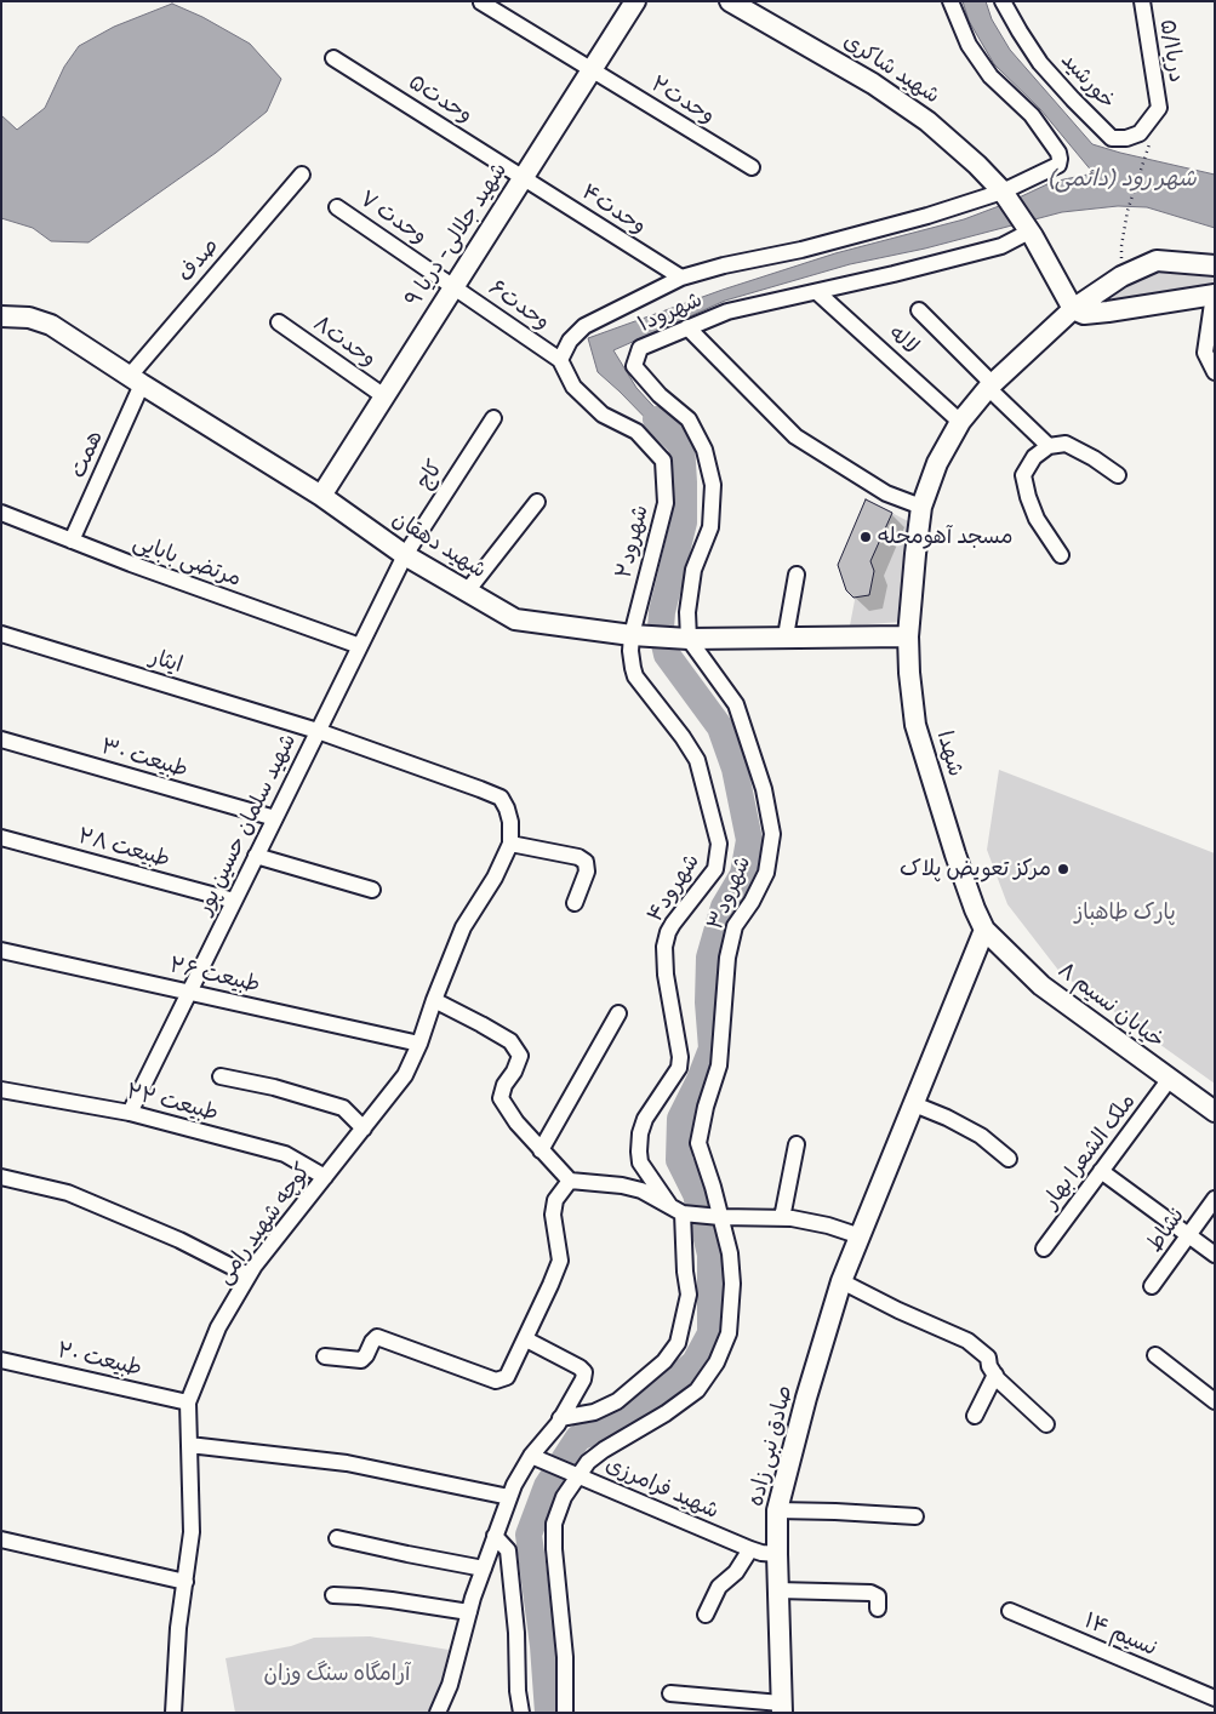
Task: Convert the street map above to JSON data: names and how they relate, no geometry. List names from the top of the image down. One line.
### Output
{"streets":{"street":["دریا۵/۱","شهید شاکری","خورشید","وحدت۵","وحدت۲","وحدت۴","وحدت ۷","شهید جلالی- دریا ۹","صدف","وحدت۶","شهرود۱","لاله","وحدت۸","همت","کاج","شهرود۲","شهید دهقان","مرتضی بابایی","ایثار","شهدا","طبیعت ۳۰","شهید سلمان حسین پور","طبیعت ۲۸","شهرود۴","شهرود۳","طبیعت ۲۶","خیابان نسیم ۸","طبیعت ۲۲","ملک الشعرا بهار","کوچه شهید رامی","نشاط","طبیعت ۲۰","صادق نبی زاده","شهید فرامرزی","نسیم ۱۴"]},"crossings":[["دریا۵/۱","خورشید"],["شهید شاکری","شهرود۱"],["شهید شاکری","شهدا"],["وحدت۵","وحدت۴"],["وحدت۵","شهید جلالی- دریا ۹"],["وحدت۲","شهید جلالی- دریا ۹"],["وحدت۴","شهید جلالی- دریا ۹"],["وحدت ۷","شهید جلالی- دریا ۹"],["وحدت ۷","وحدت۶"],["شهید جلالی- دریا ۹","وحدت۶"],["شهید جلالی- دریا ۹","وحدت۸"],["شهید جلالی- دریا ۹","شهید دهقان"],["صدف","همت"],["صدف","شهید دهقان"],["وحدت۶","شهرود۲"],["شهرود۱","لاله"],["شهرود۱","شهید دهقان"],["شهرود۱","شهرود۳"],["لاله","شهدا"],["همت","شهید دهقان"],["همت","مرتضی بابایی"],["کاج","شهید دهقان"],["کاج","شهید سلمان حسین پور"],["شهرود۲","شهید دهقان"],["شهرود۲","شهرود۴"],["شهید دهقان","شهدا"],["شهید دهقان","شهید سلمان حسین پور"],["شهید دهقان","شهرود۴"],["شهید دهقان","شهرود۳"],["مرتضی بابایی","شهید سلمان حسین پور"],["ایثار","شهید سلمان حسین پور"],["ایثار","کوچه شهید رامی"],["شهدا","خیابان نسیم ۸"],["طبیعت ۳۰","شهید سلمان حسین پور"],["شهید سلمان حسین پور","طبیعت ۲۸"],["شهید سلمان حسین پور","طبیعت ۲۶"],["شهید سلمان حسین پور","طبیعت ۲۲"],["شهرود۳","شهید فرامرزی"],["طبیعت ۲۶","کوچه شهید رامی"],["خیابان نسیم ۸","ملک الشعرا بهار"],["طبیعت ۲۲","کوچه شهید رامی"],["کوچه شهید رامی","طبیعت ۲۰"],["صادق نبی زاده","شهید فرامرزی"]],"water":["شهر رود (دائمی)"],"parks":["پارک طاهباز","آرامگاه سنگ وزان"],"places":["مسجد آهومحله","مرکز تعویض پلاک"]}
